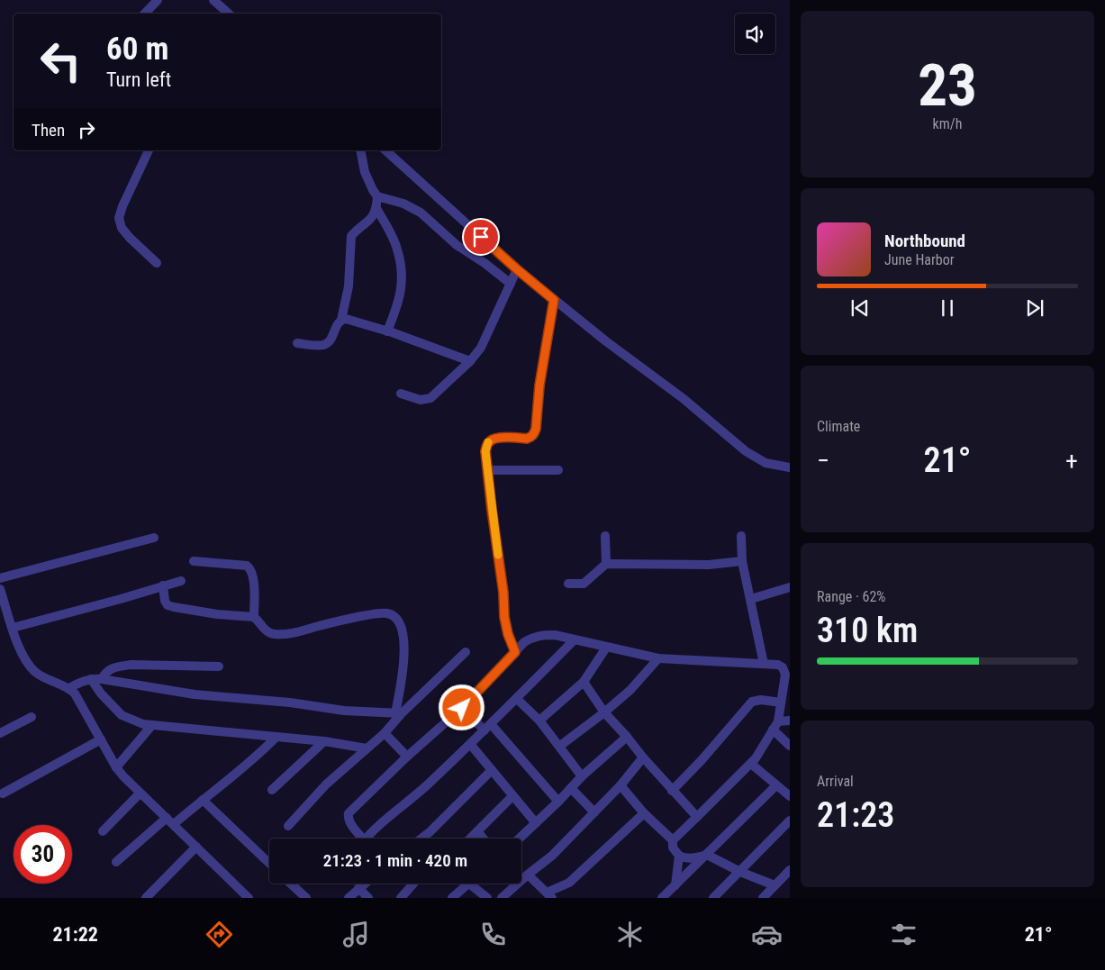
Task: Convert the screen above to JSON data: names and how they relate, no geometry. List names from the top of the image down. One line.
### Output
{"page":{"tile":[["23","km/h"],"Climate",["Range · 62%","310 km"],["Arrival","21:23"]],"turn":["60 m","Turn left"],"then":"Then","song":["Northbound","June Harbor"],"heat":["−","21°","+"],"limit":"30","trip":"21:23 · 1 min · 420 m","tabs":["21:22","21°"]}}
